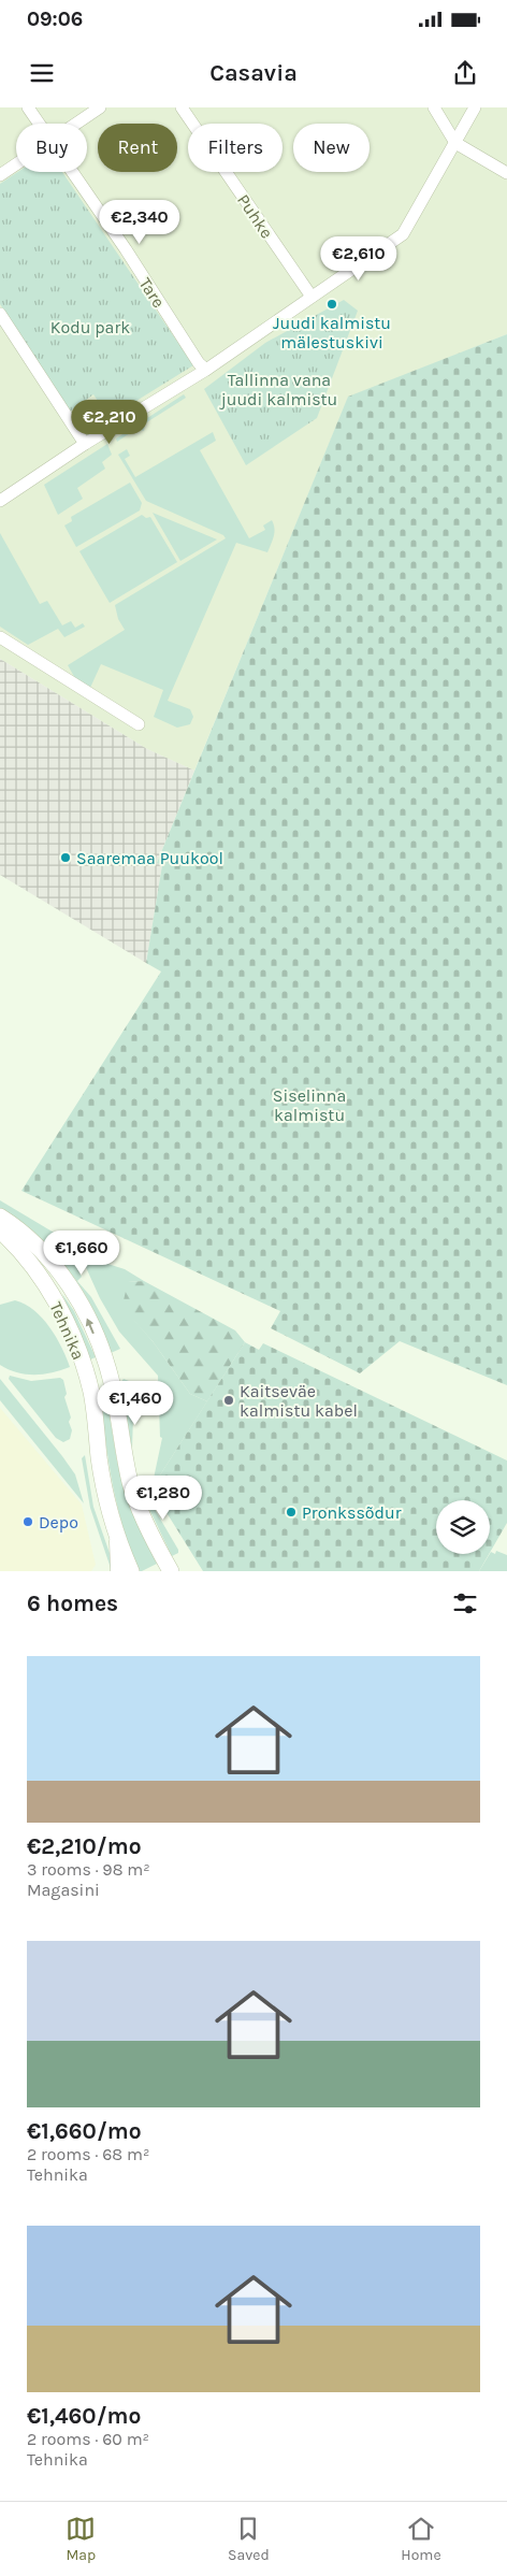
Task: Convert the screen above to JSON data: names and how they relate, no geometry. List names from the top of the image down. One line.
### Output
{"streets":{"main road":["Tehnika"],"street":["Puhke","Tare"]},"parks":["Kodu park","Tallinna vana juudi kalmistu","Siselinna kalmistu"],"places":["Juudi kalmistu mälestuskivi","Saaremaa Puukool","Kaitseväe kalmistu kabel","Pronkssõdur","Depo"],"page":{"status":"09:06","header":"Casavia","chip":["Buy","Rent","Filters","New"],"price":["€2,340","€2,610","€2,210","€1,660","€1,460","€1,280"],"heading":"6 homes","list":[{"name":"€2,210/mo","note":"3 rooms · 98 m² · Magasini"},{"name":"€1,660/mo","note":"2 rooms · 68 m² · Tehnika"},{"name":"€1,460/mo","note":"2 rooms · 60 m² · Tehnika"}],"tabs":["Map","Saved","Home"]}}
